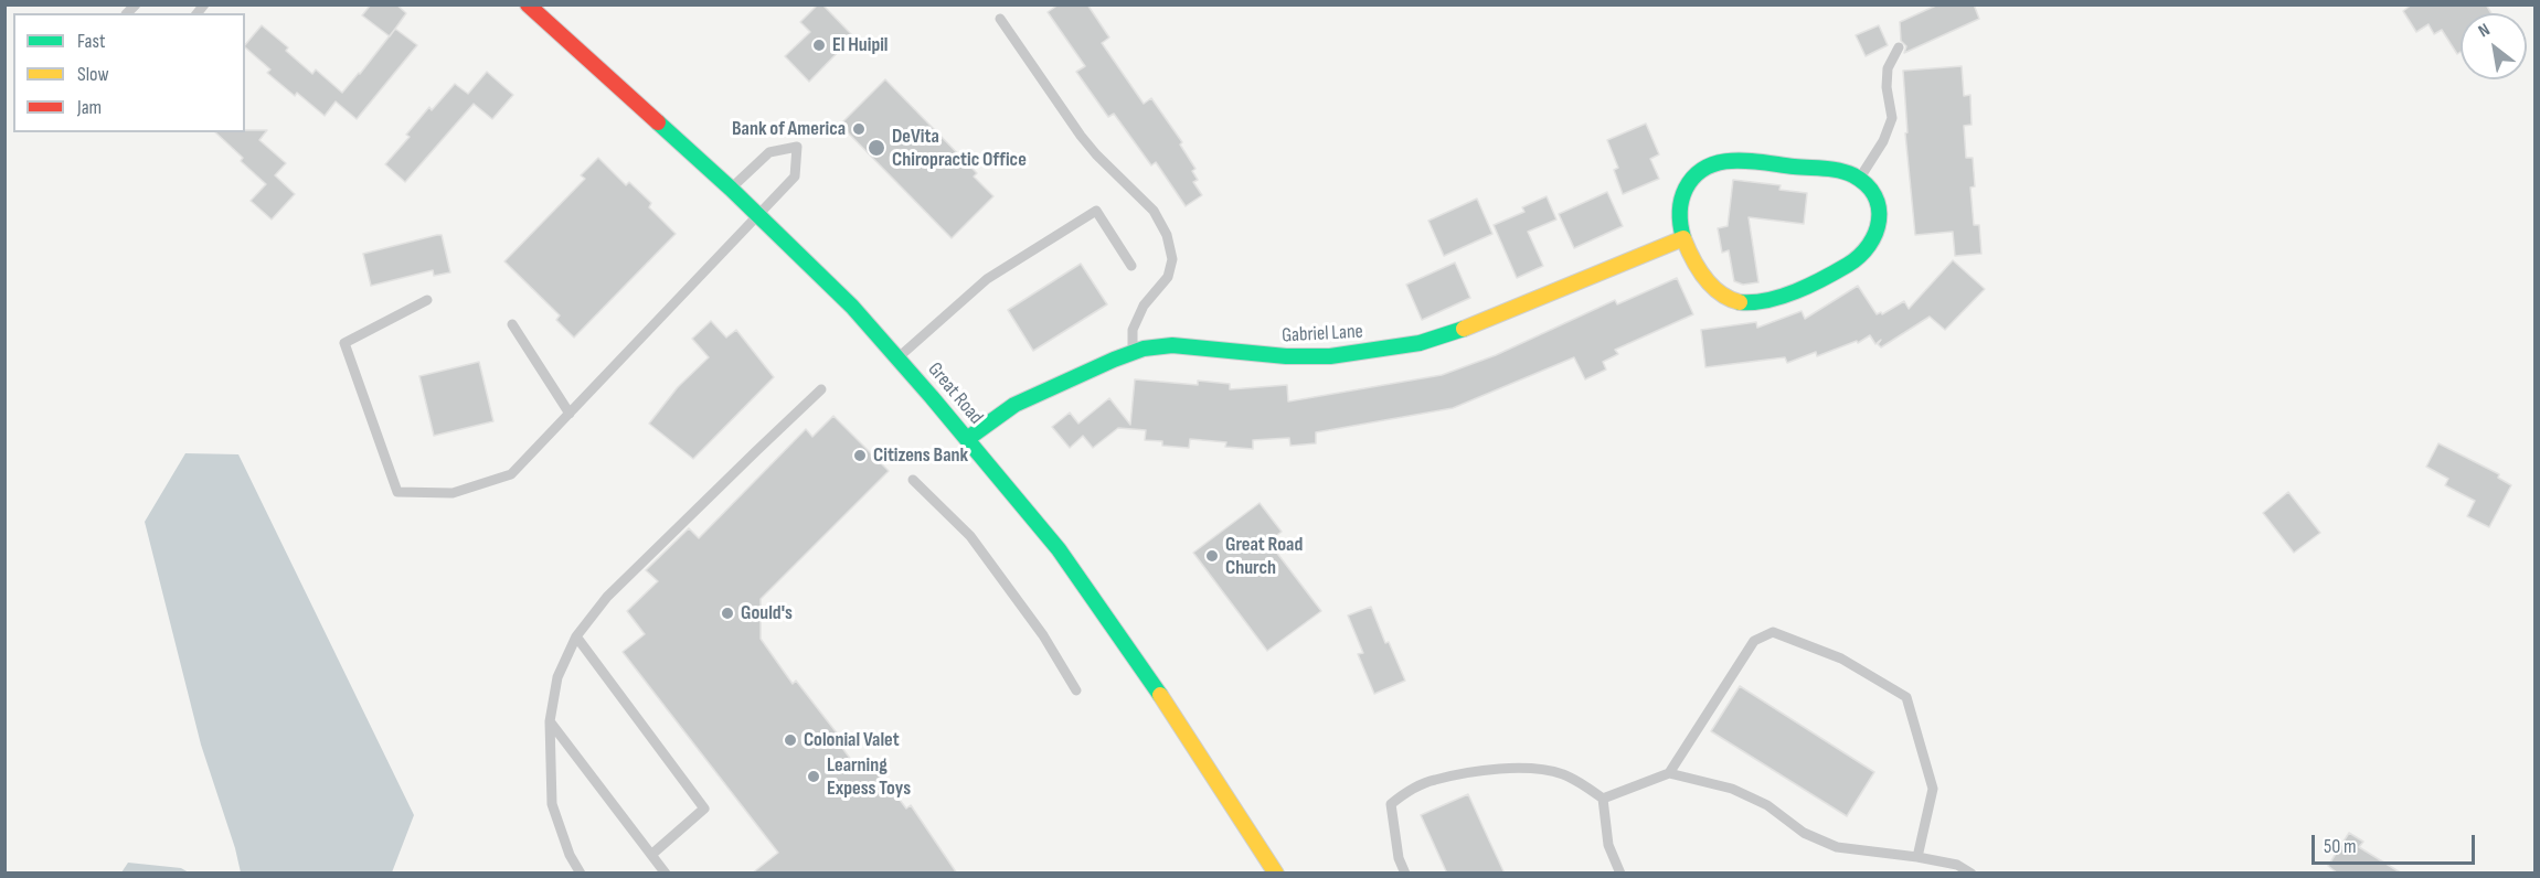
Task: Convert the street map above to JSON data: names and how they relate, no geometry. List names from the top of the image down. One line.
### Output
{"streets":{"street":["Gabriel Lane","Great Road"]},"crossings":[["Gabriel Lane","Great Road"]],"places":["El Huipil","Bank of America","DeVita Chiropractic Office","Citizens Bank","Great Road Church","Gould's","Colonial Valet","Learning Expess Toys"],"legend":["Fast","Slow","Jam"],"scale_bar":"50 m","north":"top left"}
